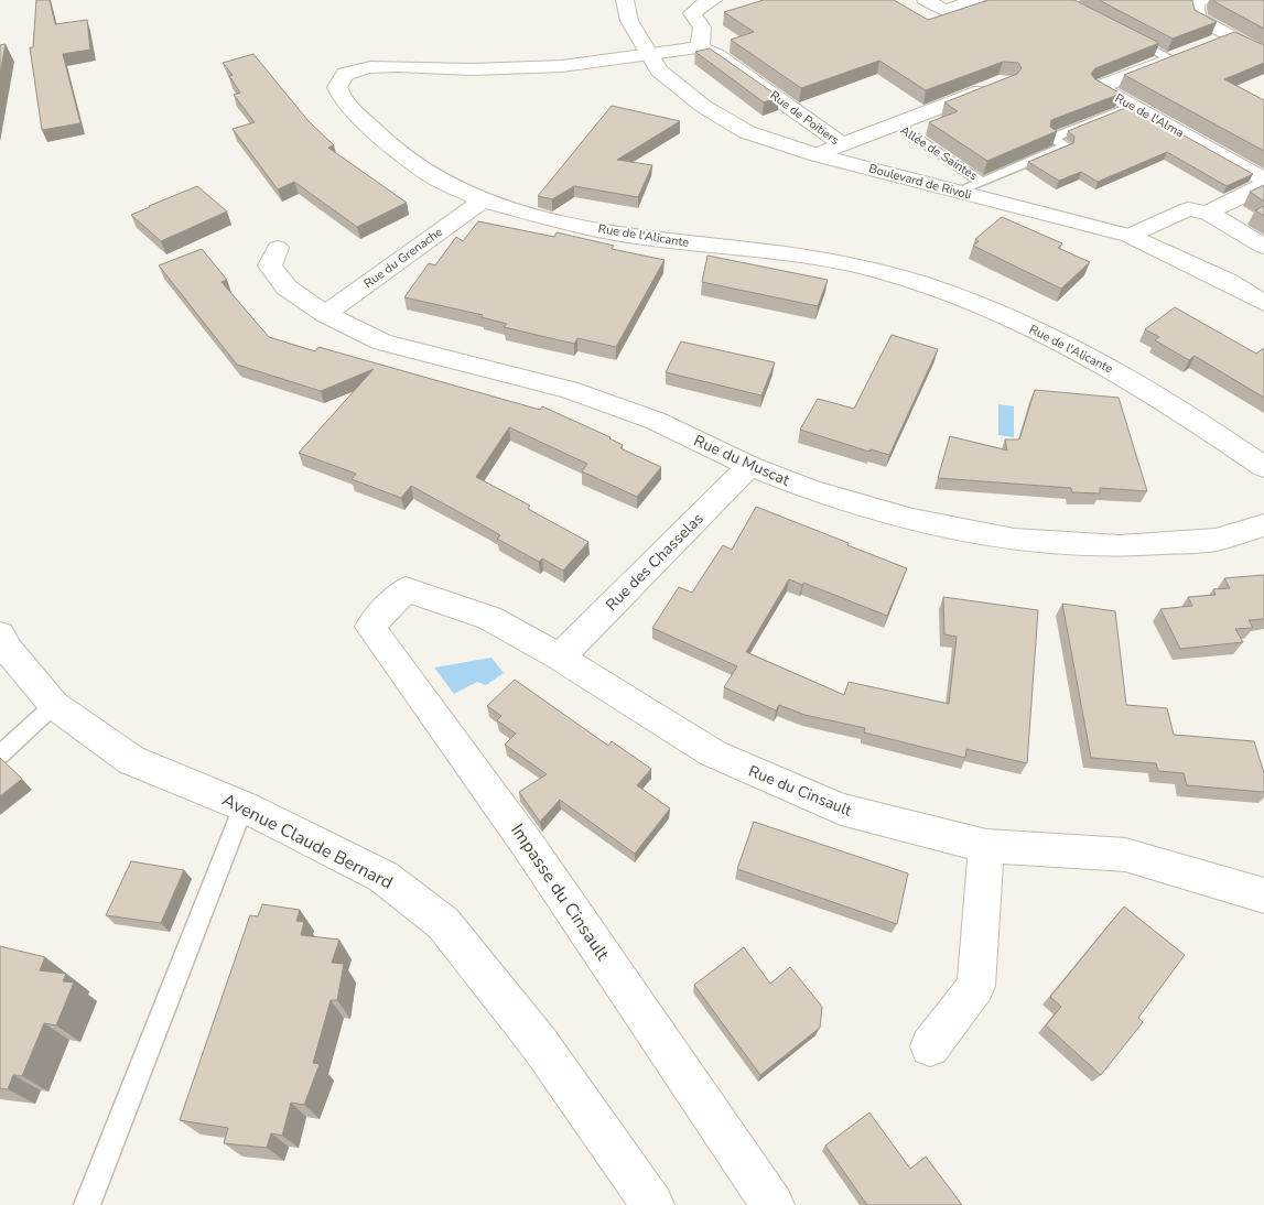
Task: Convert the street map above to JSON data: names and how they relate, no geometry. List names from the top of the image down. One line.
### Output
{"streets":{"street":["Rue de l'Alma","Rue de Poitiers","Boulevard de Rivoli","Rue de l'Alicante","Rue du Grenache","Rue du Muscat","Rue des Chasselas","Rue du Cinsault","Avenue Claude Bernard","Impasse du Cinsault"],"lane":["Allée de Saintes"]},"crossings":[["Rue de Poitiers","Allée de Saintes"],["Rue de Poitiers","Boulevard de Rivoli"],["Boulevard de Rivoli","Rue de l'Alicante"],["Rue de l'Alicante","Rue du Grenache"],["Rue du Grenache","Rue du Muscat"],["Rue du Muscat","Rue des Chasselas"],["Rue des Chasselas","Rue du Cinsault"],["Rue du Cinsault","Impasse du Cinsault"]]}
